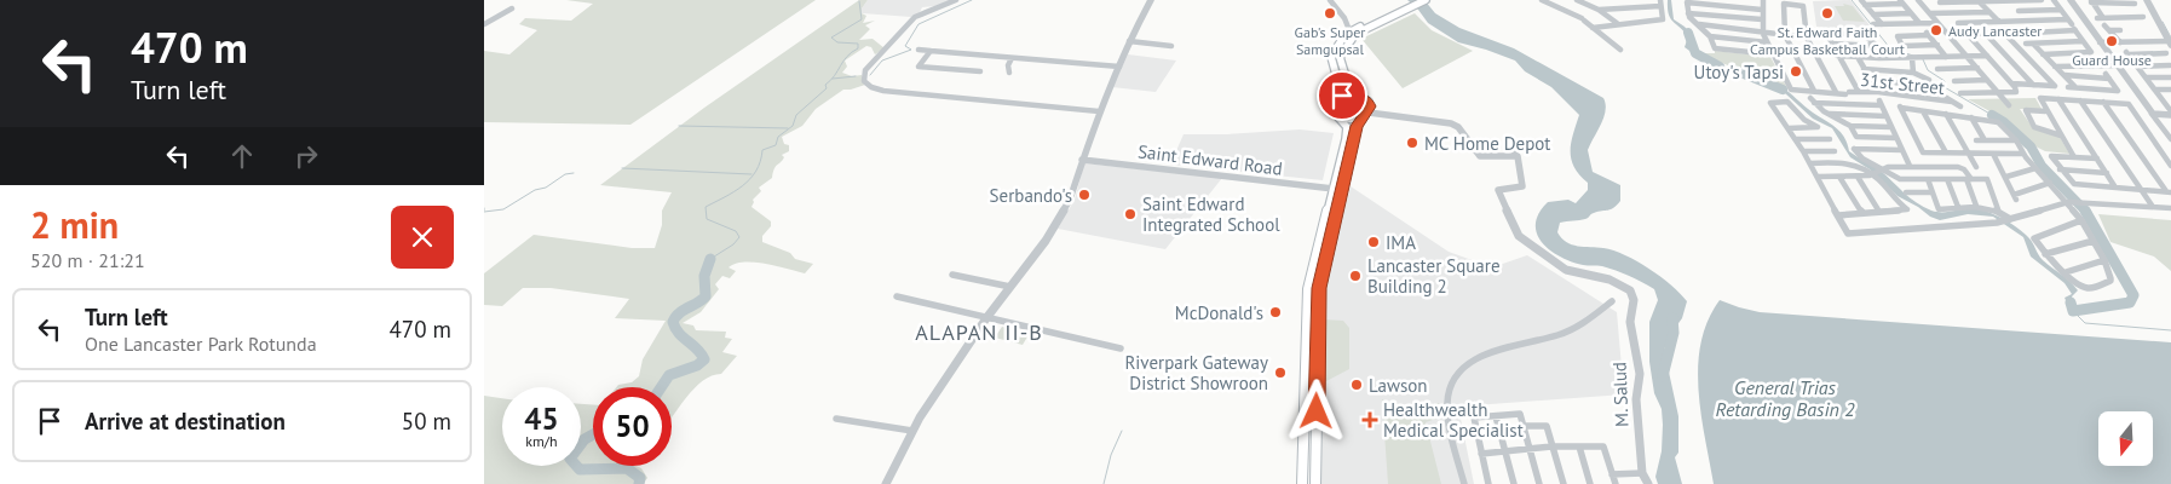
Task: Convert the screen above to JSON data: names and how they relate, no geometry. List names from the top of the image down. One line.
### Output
{"streets":{"street":["31st Street","Saint Edward Road","M. Salud"]},"districts":["ALAPAN II-B"],"water":["General Trias Retarding Basin 2"],"places":{"other":["Gab's Super Samgupsal","St. Edward Faith Campus Basketball Court","Audy Lancaster","Guard House","Utoy's Tapsi","MC Home Depot","Serbando's","Saint Edward Integrated School","IMA","Lancaster Square Building 2","McDonald's","Riverpark Gateway District Showroon","Lawson"],"health":["Healthwealth Medical Specialist"]},"north":"bottom","page":{"turn":["470 m","Turn left"],"heading":["2 min","520 m · 21:21"],"list":[{"name":"Turn left","note":"One Lancaster Park Rotunda","value":"470 m"},{"name":"Arrive at destination","value":"50 m"}],"speed":"45 km/h","limit":"50"}}
